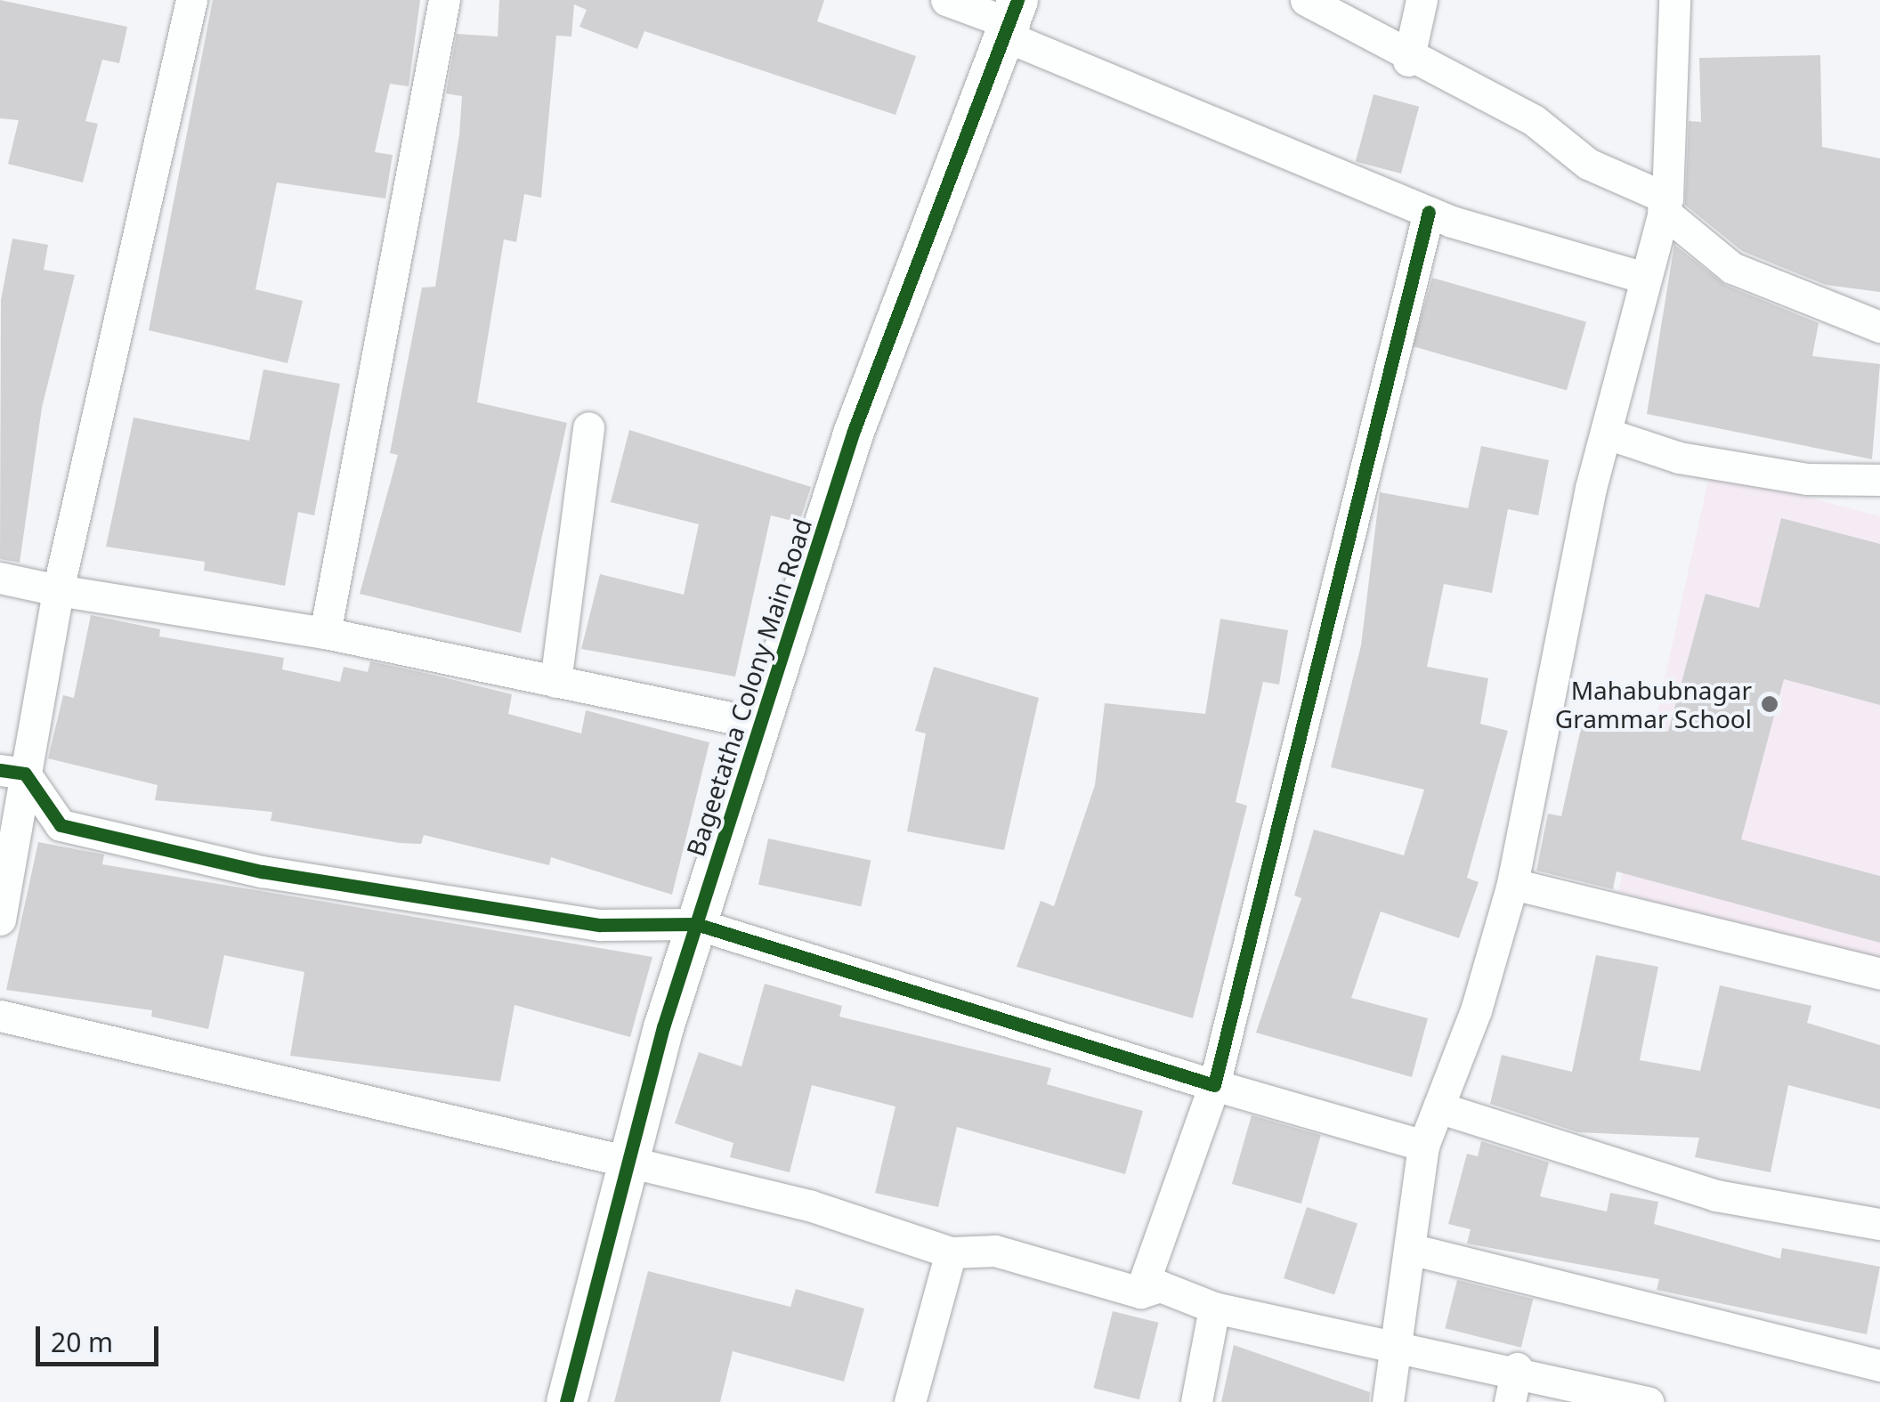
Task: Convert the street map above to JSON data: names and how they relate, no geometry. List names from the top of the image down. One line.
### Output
{"streets":{"street":["Bageetatha Colony Main Road"]},"places":["Mahabubnagar Grammar School"],"scale_bar":"20 m"}
